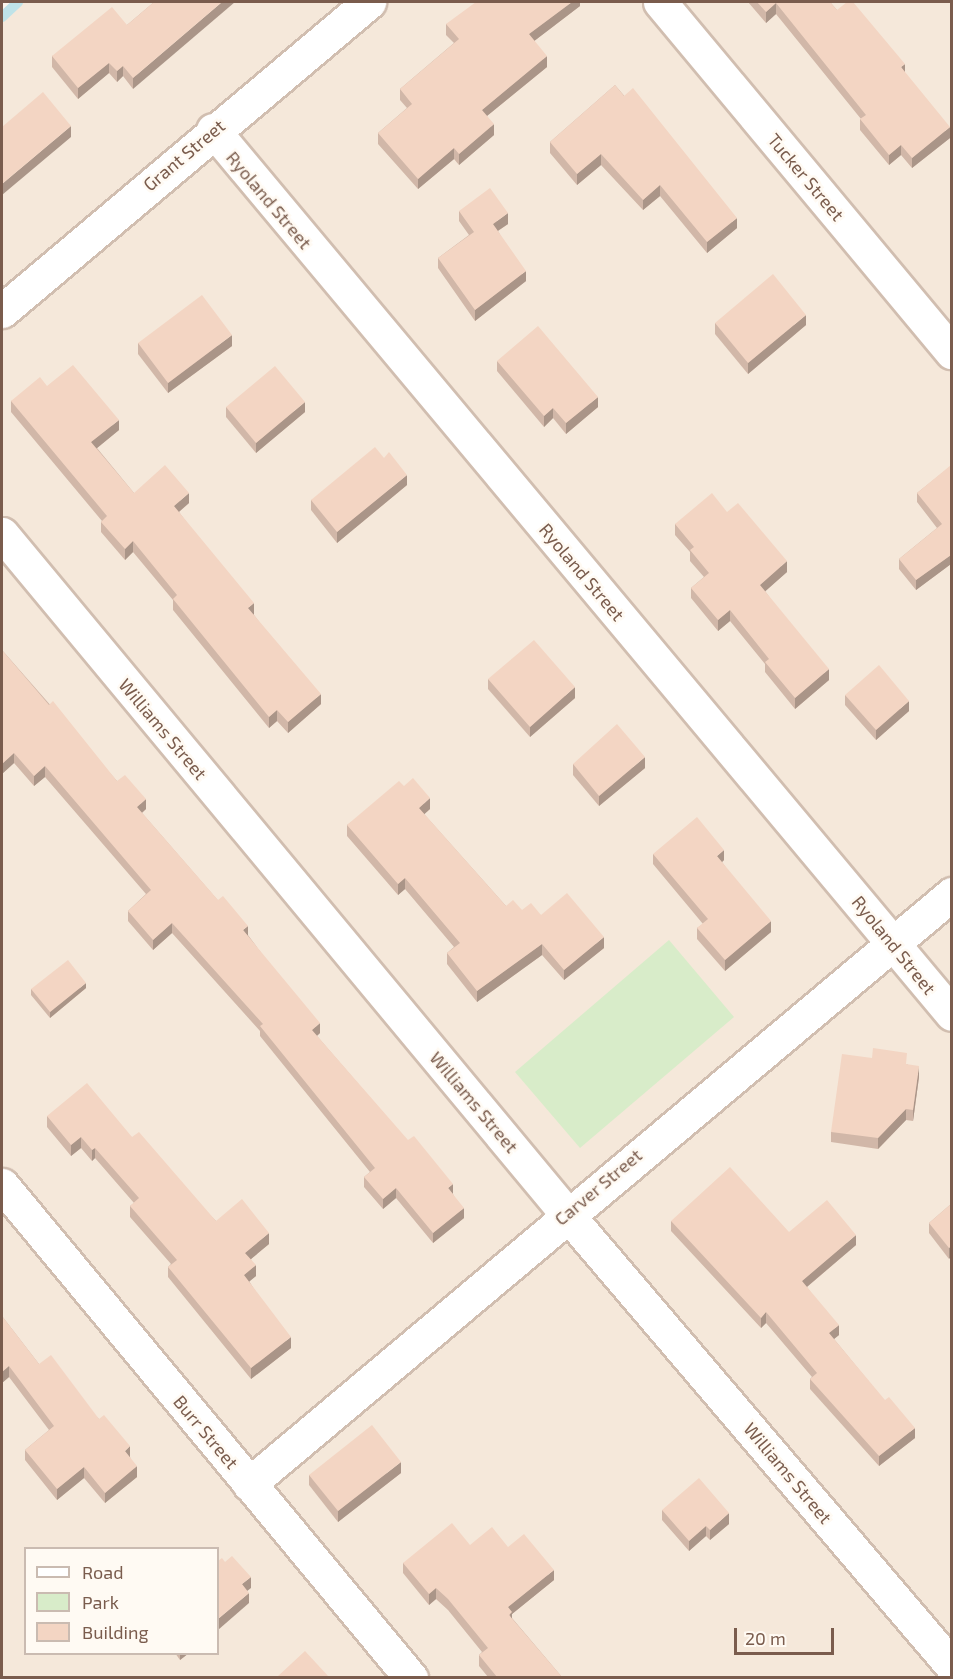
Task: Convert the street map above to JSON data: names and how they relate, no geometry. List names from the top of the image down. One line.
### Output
{"streets":{"street":["Grant Street","Tucker Street","Ryoland Street","Williams Street","Carver Street","Burr Street"]},"crossings":[["Grant Street","Ryoland Street"],["Ryoland Street","Carver Street"],["Williams Street","Carver Street"],["Carver Street","Burr Street"]],"legend":["Road","Park","Building"],"scale_bar":"20 m"}
